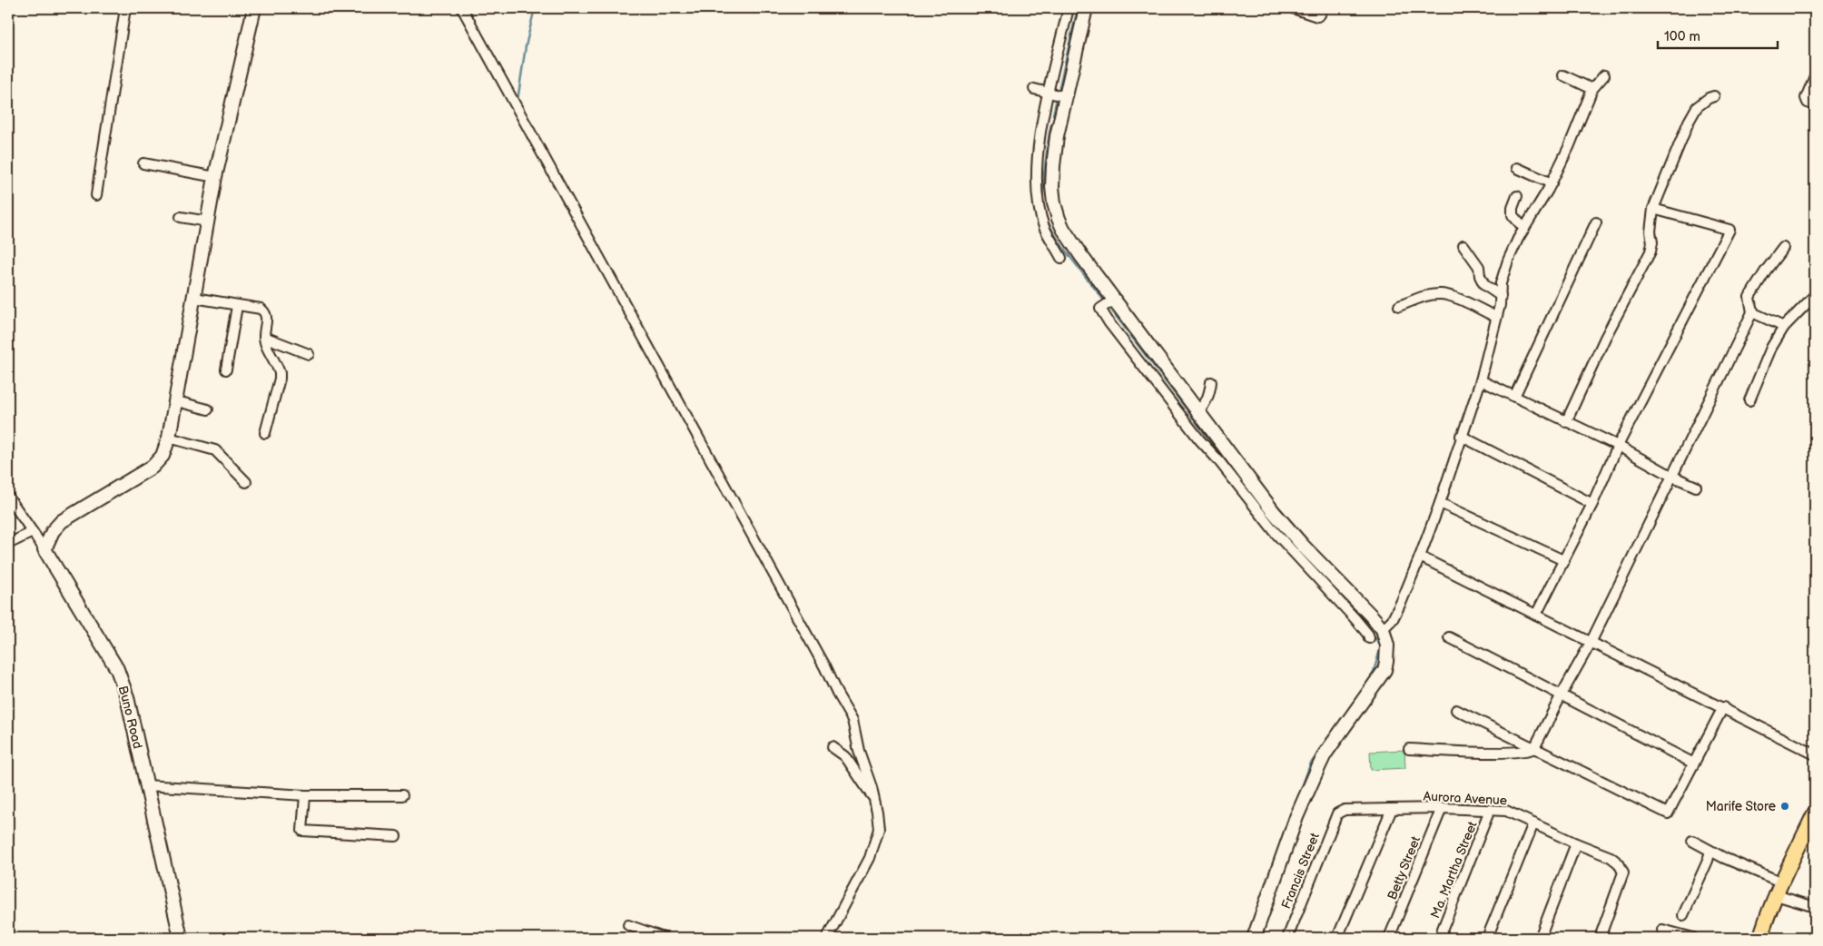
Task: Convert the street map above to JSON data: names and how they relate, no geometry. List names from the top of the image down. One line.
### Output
{"streets":{"street":["Buno Road","Aurora Avenue","Betty Street","Ma. Martha Street","Francis Street"]},"crossings":[["Aurora Avenue","Betty Street"],["Aurora Avenue","Ma. Martha Street"],["Aurora Avenue","Francis Street"]],"places":["Marife Store"],"scale_bar":"100 m"}
